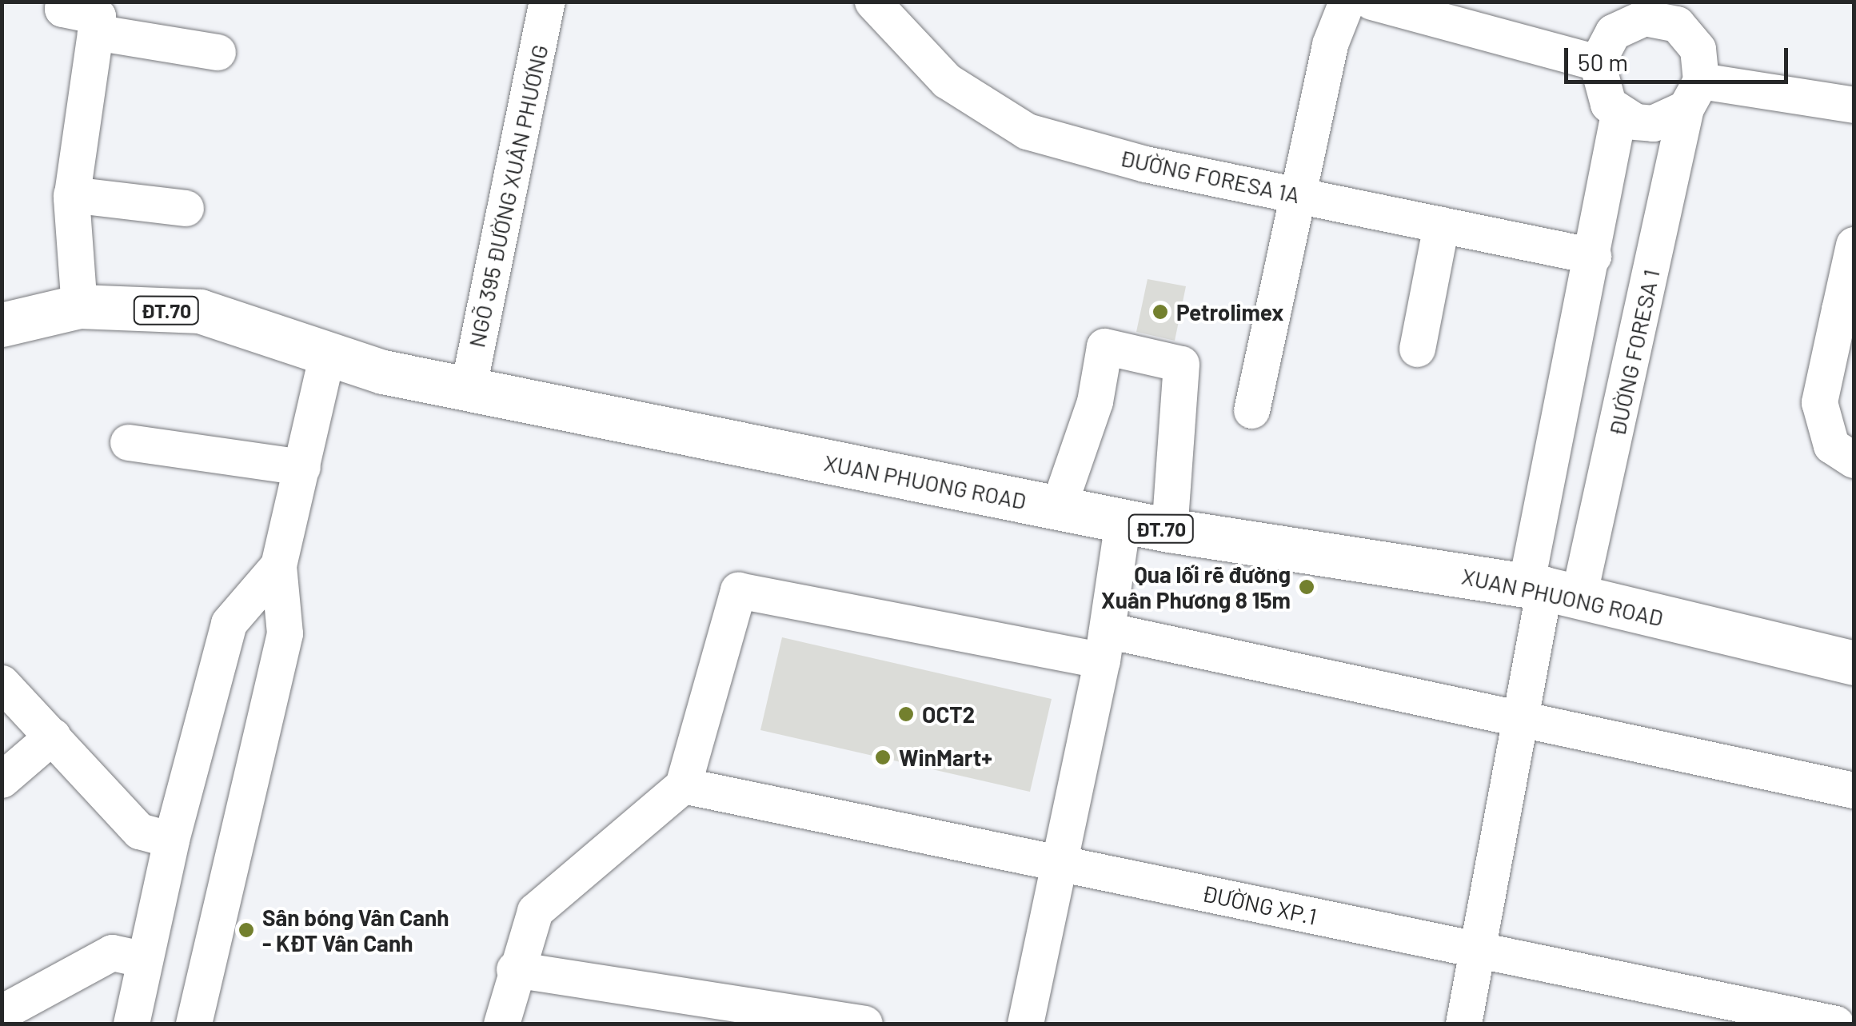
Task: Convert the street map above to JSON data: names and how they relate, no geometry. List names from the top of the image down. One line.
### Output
{"streets":{"main road":["ĐT.70","XUAN PHUONG ROAD"],"street":["ĐƯỜNG FORESA 1A","NGÕ 395 ĐƯỜNG XUÂN PHƯƠNG","ĐƯỜNG FORESA 1","ĐƯỜNG XP.1"]},"crossings":[["NGÕ 395 ĐƯỜNG XUÂN PHƯƠNG","XUAN PHUONG ROAD"],["ĐƯỜNG FORESA 1","XUAN PHUONG ROAD"]],"places":["Petrolimex","Qua lối rẽ đường Xuân Phương 8 15m","OCT2","WinMart+","Sân bóng Vân Canh - KĐT Vân Canh"],"scale_bar":"50 m"}
